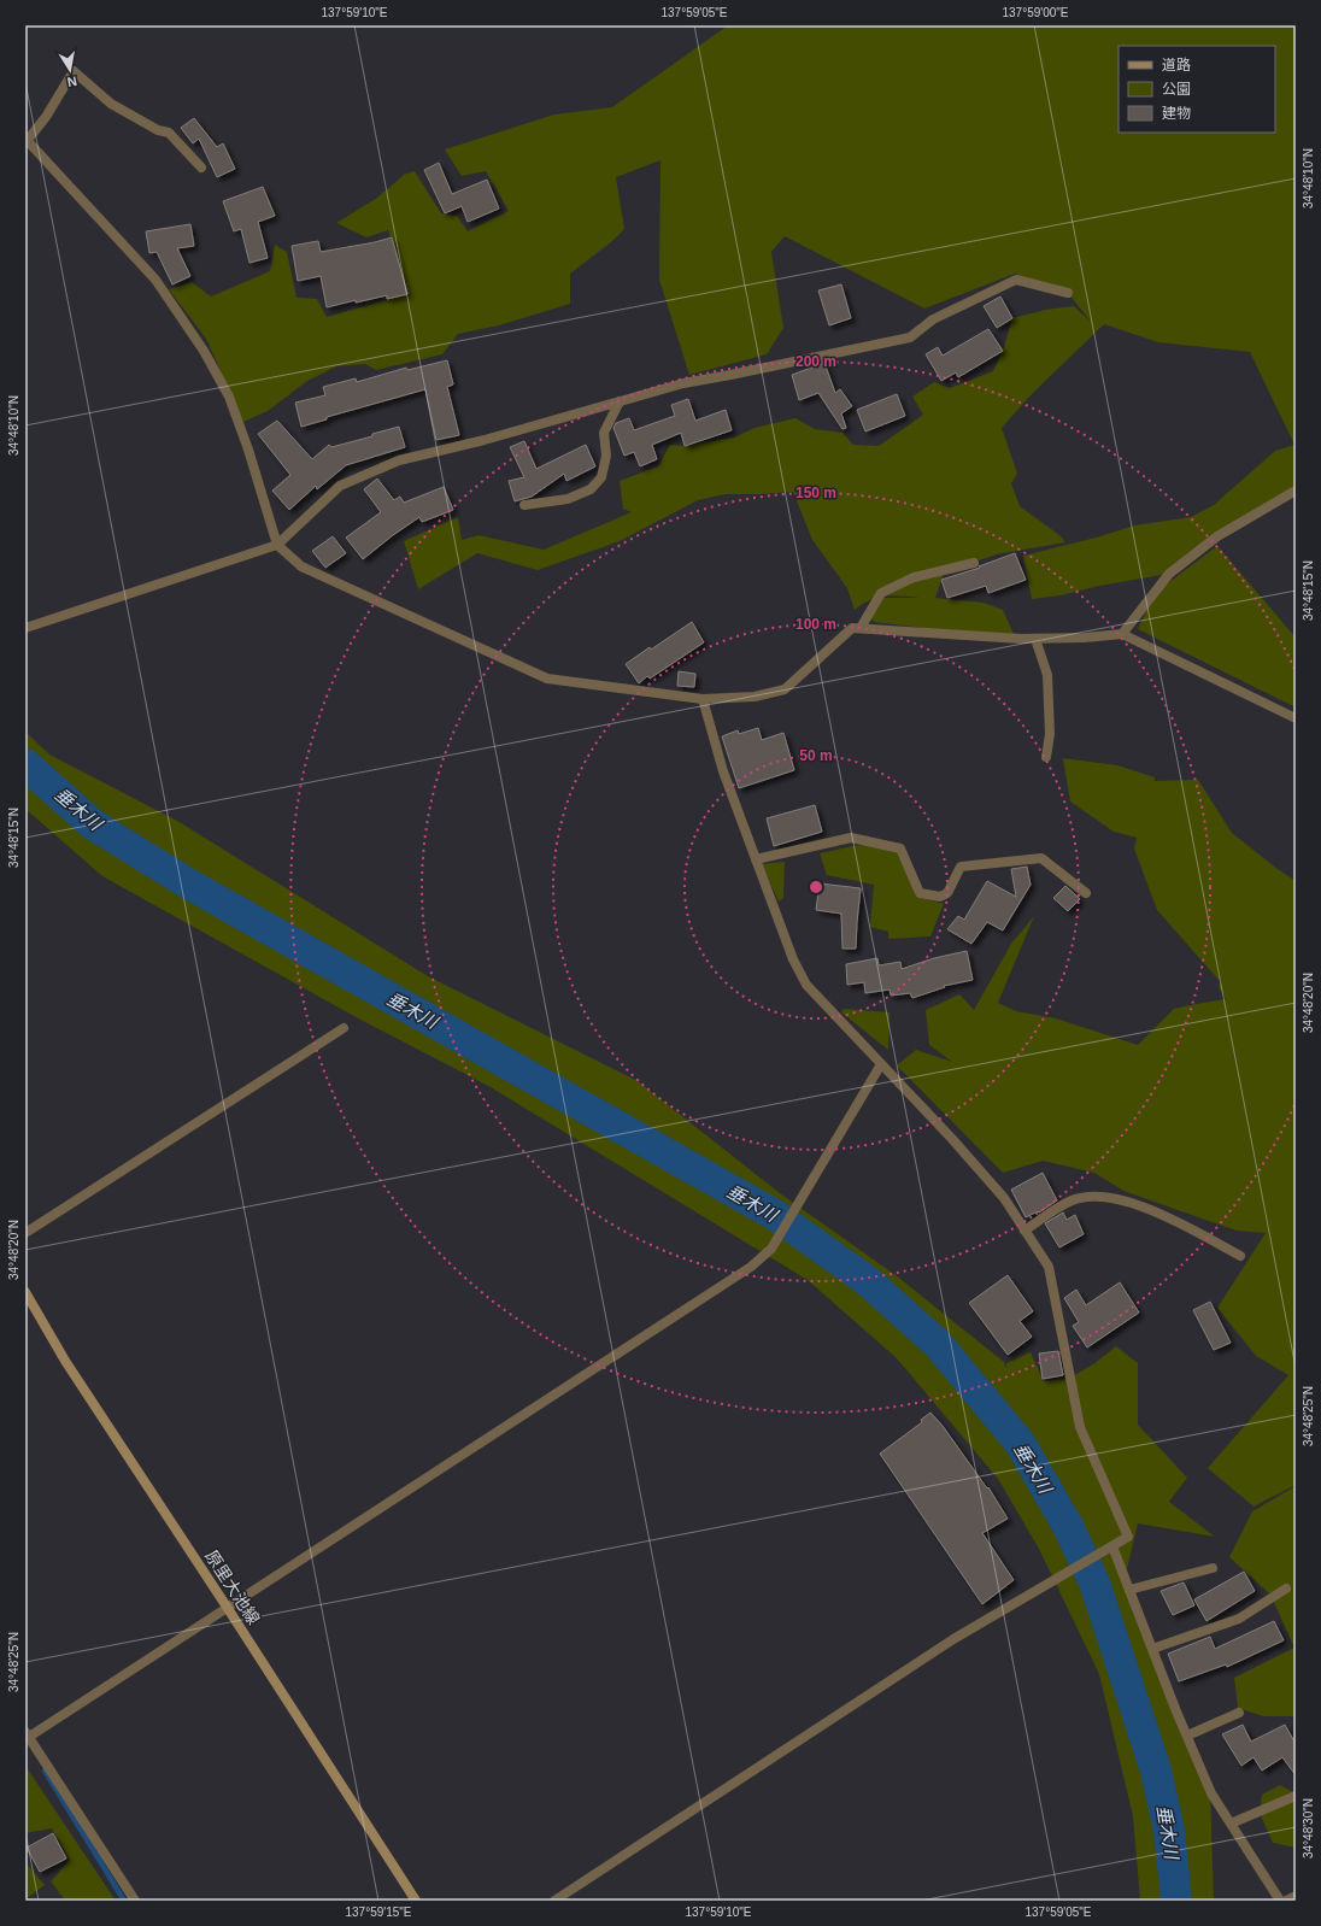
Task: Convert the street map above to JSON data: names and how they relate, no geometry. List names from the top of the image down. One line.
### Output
{"streets":{"main road":["原里大池線"]},"water":["垂木川"],"legend":["道路","公園","建物"],"north":"bottom","coordinates":["137°59'10\"E","137°59'05\"E","137°59'00\"E","34°48'10\"N","34°48'15\"N","34°48'20\"N","34°48'25\"N","34°48'30\"N","137°59'15\"E"],"rings":["200 m","150 m","100 m","50 m"]}
